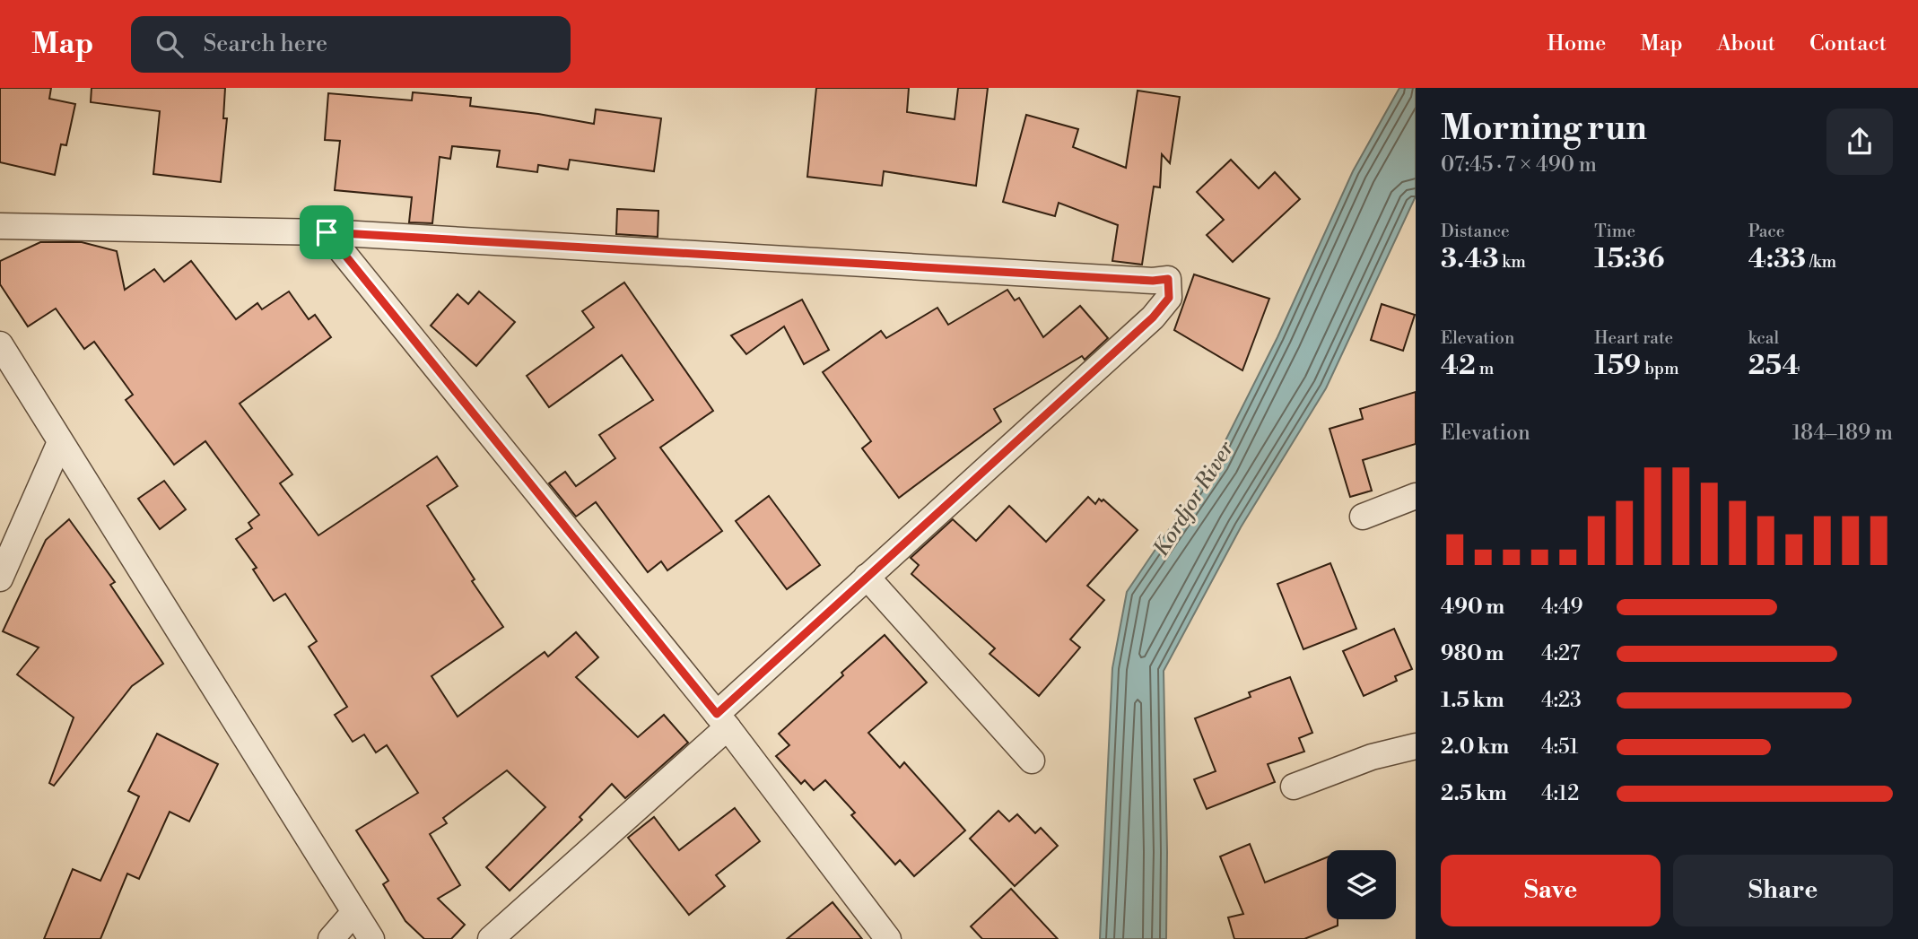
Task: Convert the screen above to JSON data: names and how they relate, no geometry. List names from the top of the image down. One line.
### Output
{"water":["Kordjor River"],"page":{"header":"Map","search":"Search here","nav":["Home","Map","About","Contact"],"heading":["Morning run","07:45 · 7 × 490 m"],"stats":[["Distance","3.43 km"],["Time","15:36"],["Pace","4:33 /km"],["Elevation","42 m"],["Heart rate","159 bpm"],["kcal","254"]],"chart":["Elevation","184–189 m"],"list":[{"name":"490 m","note":"4:49"},{"name":"980 m","note":"4:27"},{"name":"1.5 km","note":"4:23"},{"name":"2.0 km","note":"4:51"},{"name":"2.5 km","note":"4:12"}],"buttons":["Save","Share"]}}
